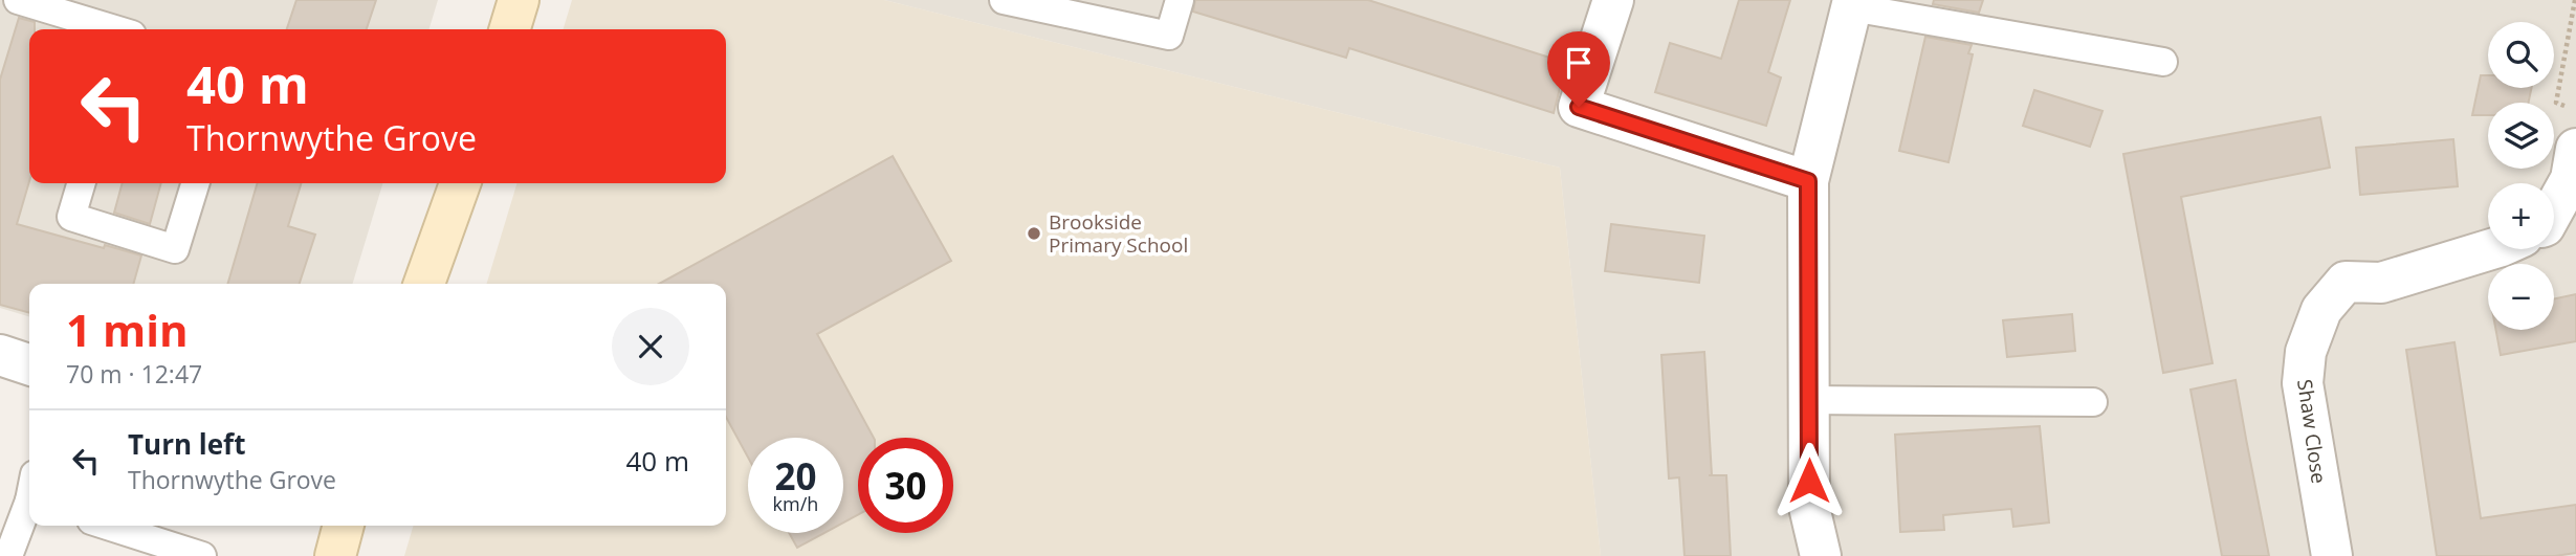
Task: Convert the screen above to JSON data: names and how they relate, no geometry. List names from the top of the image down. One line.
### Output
{"streets":{"street":["Shaw Close"]},"places":["Brookside Primary School"],"page":{"map_buttons":["+","−"],"turn":["40 m","Thornwythe Grove"],"heading":["1 min","70 m · 12:47"],"list":[{"name":"Turn left","note":"Thornwythe Grove","value":"40 m"}],"speed":"20 km/h","limit":"30"}}
